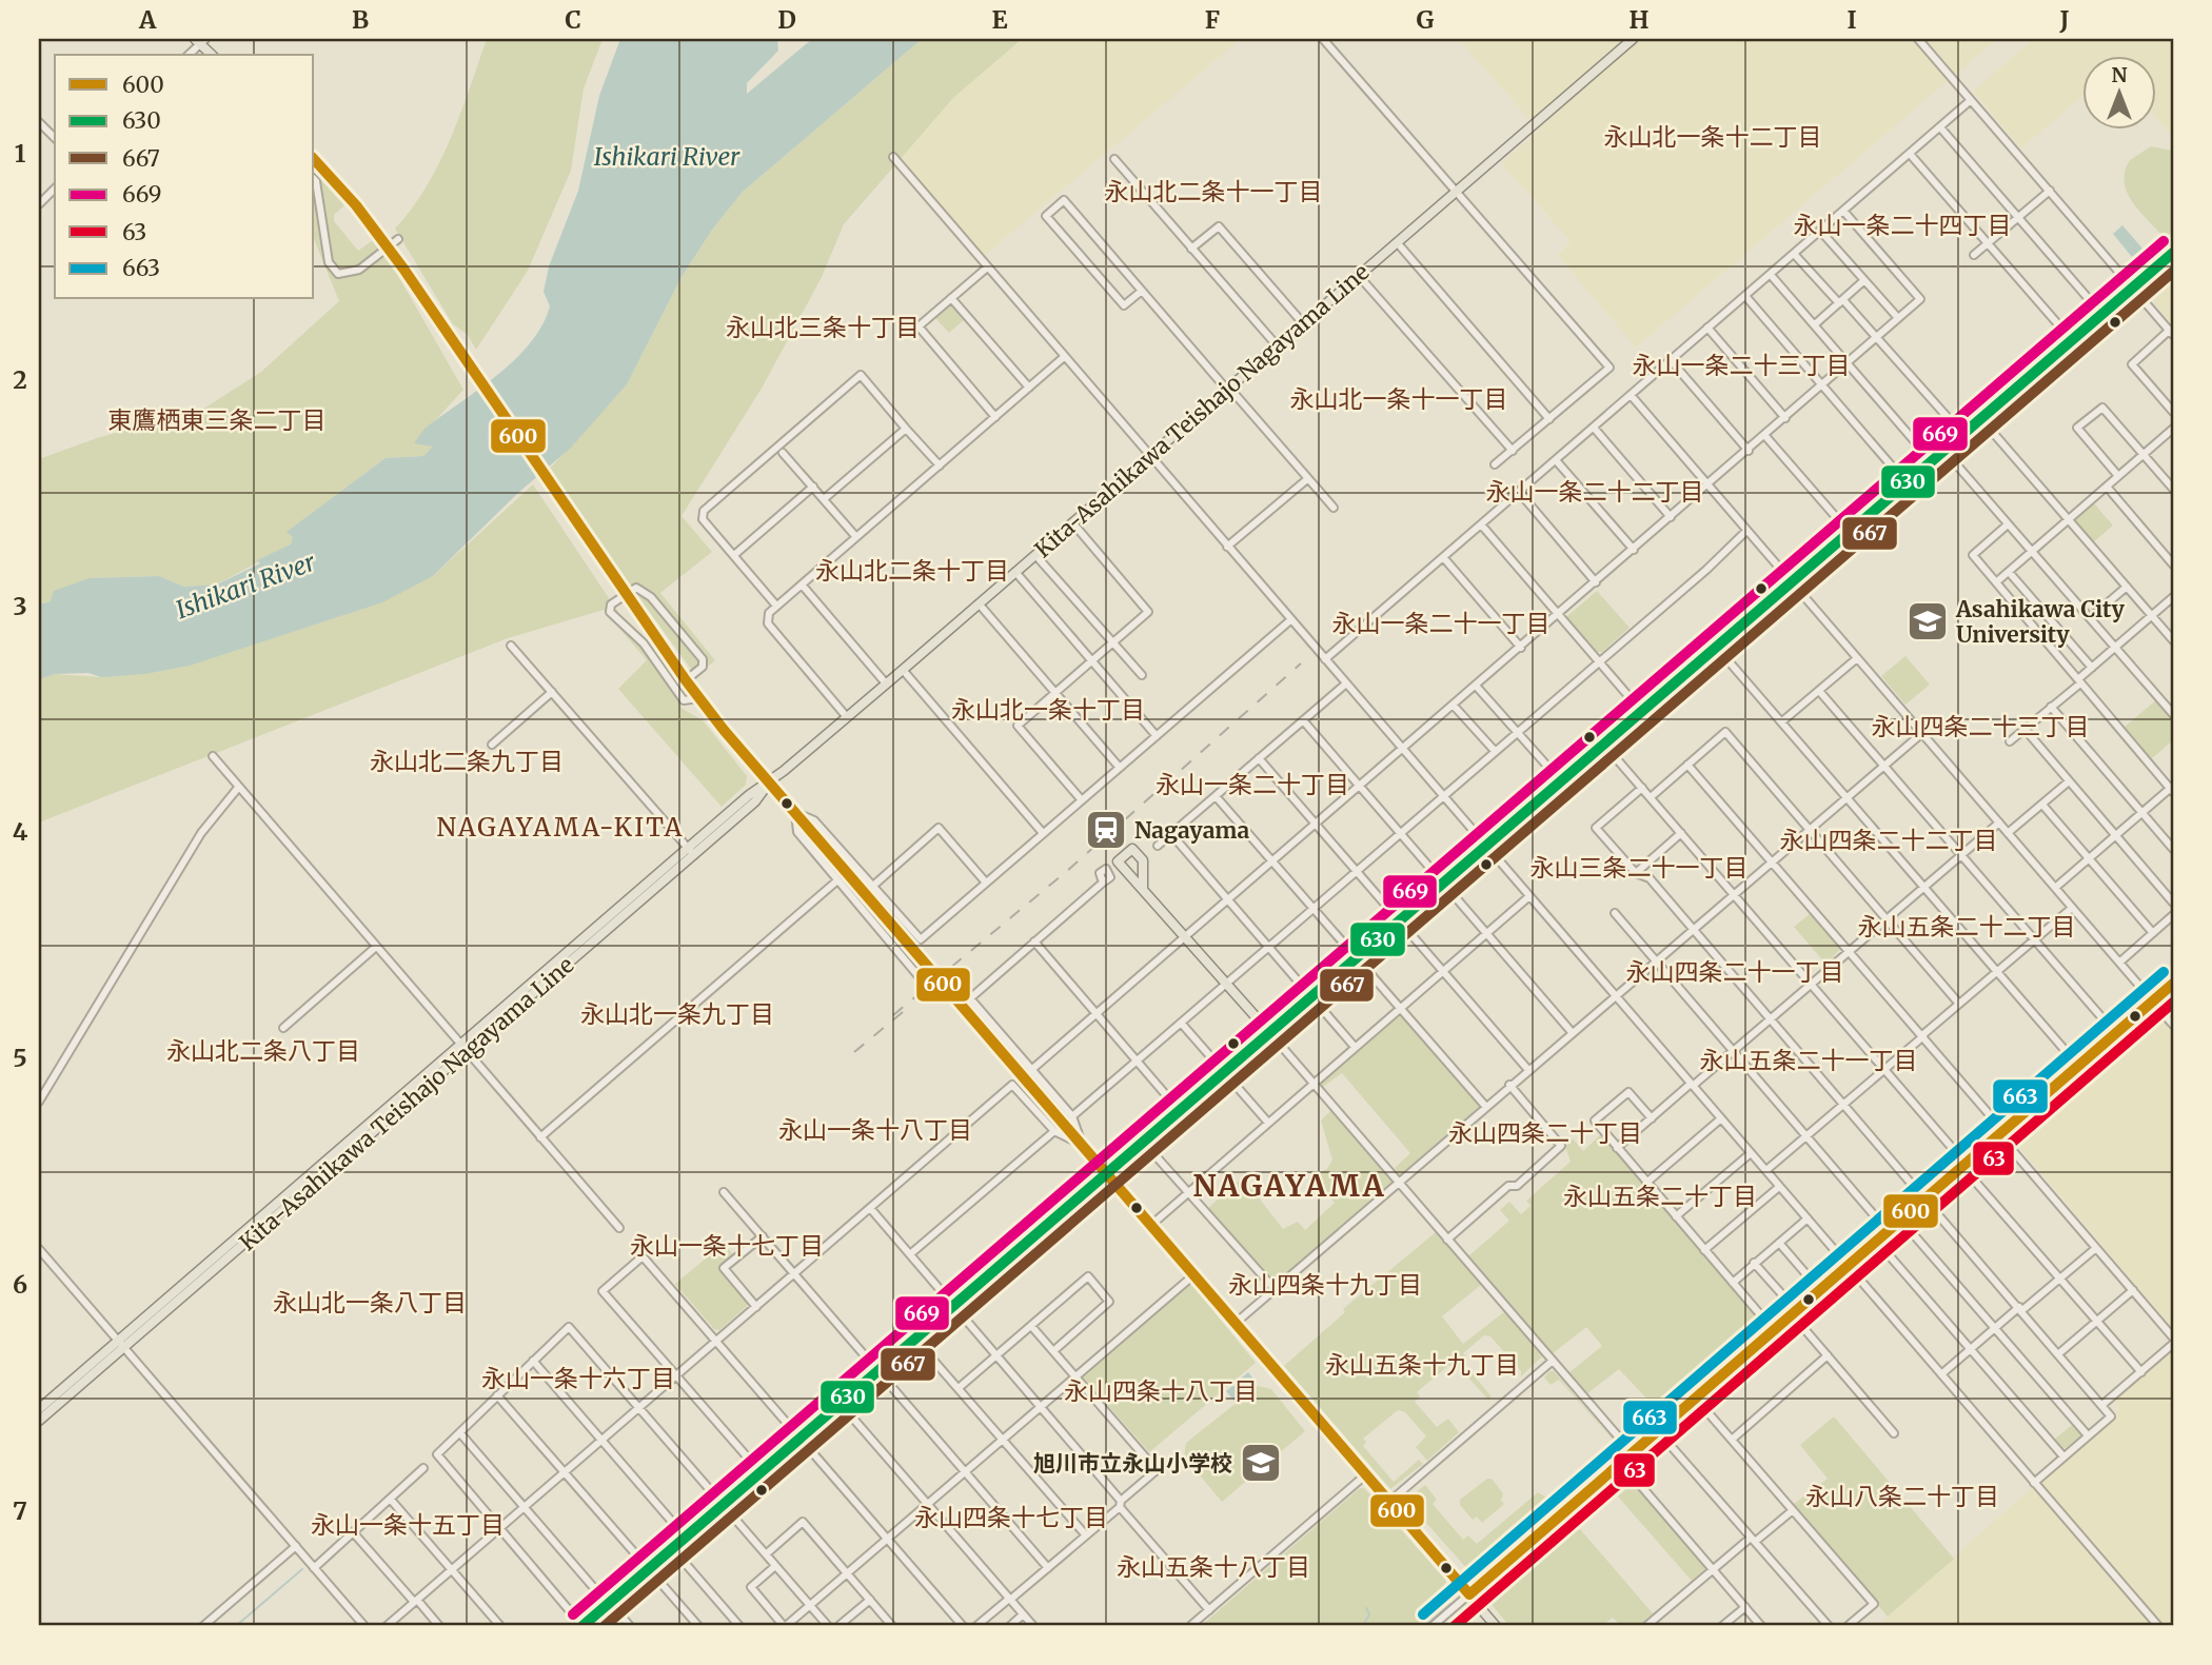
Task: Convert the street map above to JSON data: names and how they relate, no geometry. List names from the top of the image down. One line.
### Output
{"streets":{"main road":["Kita-Asahikawa Teishajo Nagayama Line"]},"districts":["永山北一条十二丁目","永山北二条十一丁目","永山一条二十四丁目","永山北三条十丁目","永山一条二十三丁目","永山北一条十一丁目","東鷹栖東三条二丁目","永山一条二十二丁目","永山北二条十丁目","永山一条二十一丁目","永山北一条十丁目","永山四条二十三丁目","永山北二条九丁目","永山一条二十丁目","NAGAYAMA-KITA","永山四条二十二丁目","永山三条二十一丁目","永山五条二十二丁目","永山四条二十一丁目","永山北一条九丁目","永山北二条八丁目","永山五条二十一丁目","永山一条十八丁目","永山四条二十丁目","NAGAYAMA","永山五条二十丁目","永山一条十七丁目","永山四条十九丁目","永山北一条八丁目","永山五条十九丁目","永山一条十六丁目","永山四条十八丁目","永山八条二十丁目","永山四条十七丁目","永山一条十五丁目","永山五条十八丁目"],"water":["Ishikari River"],"places":{"school or university":["Asahikawa City University","旭川市立永山小学校"],"station":["Nagayama"]},"lines":["transit line 600","transit line 669","transit line 630","transit line 667","transit line 663","transit line 63"],"legend":["600","630","667","669","63","663"],"north":"top","grid":{"columns":["A","B","C","D","E","F","G","H","I","J"],"rows":["1","2","3","4","5","6","7"]}}
